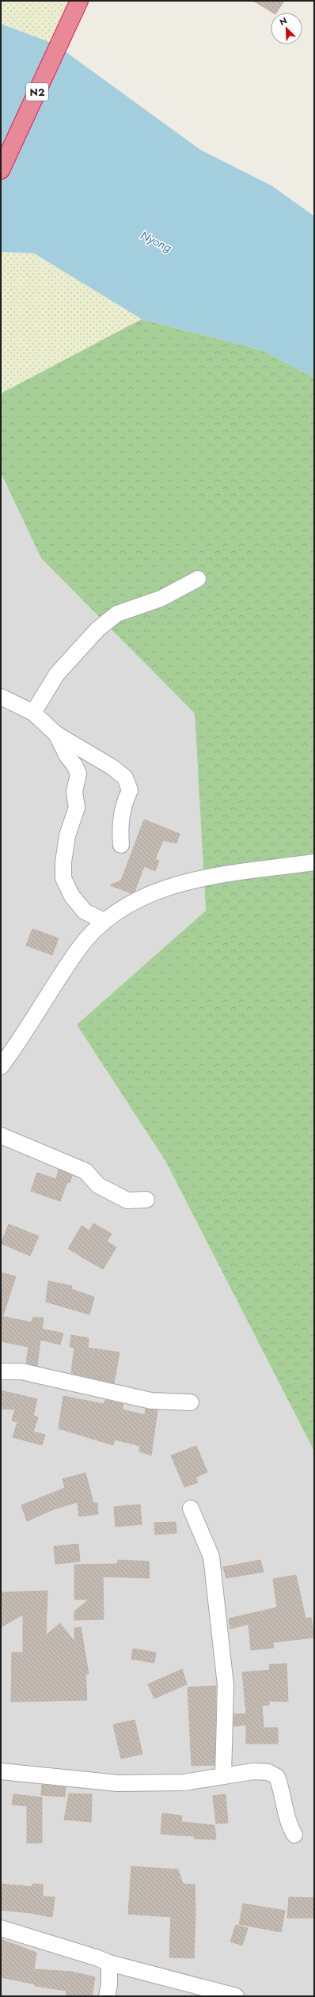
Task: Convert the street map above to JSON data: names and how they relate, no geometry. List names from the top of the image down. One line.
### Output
{"streets":{"highway":["N2"]},"water":["Nyong"],"north":"top left"}
